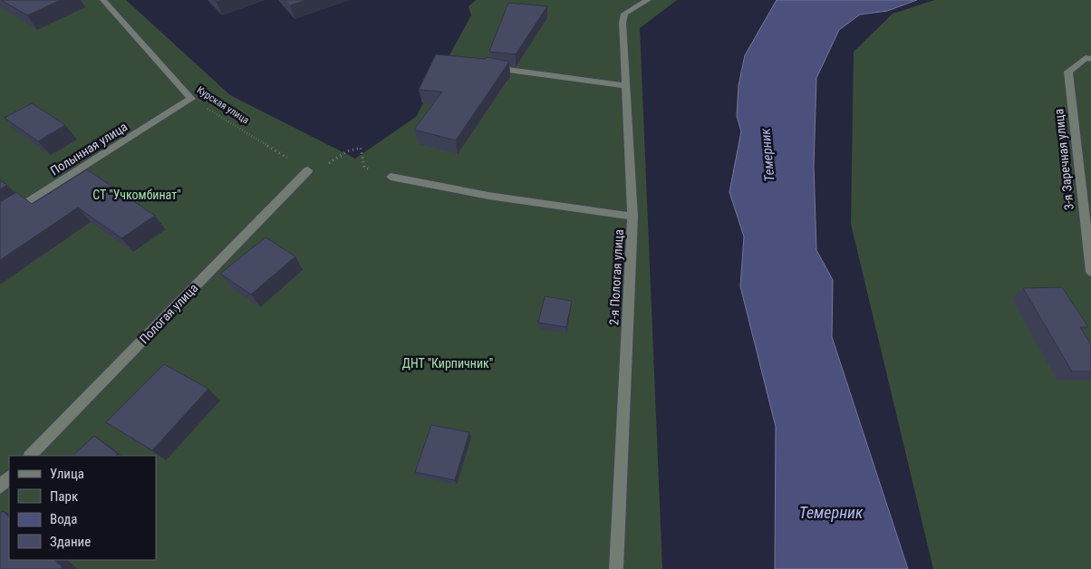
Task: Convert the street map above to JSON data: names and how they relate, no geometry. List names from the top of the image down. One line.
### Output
{"streets":{"street":["Курская улица","Полынная улица","3-я Заречная улица","2-я Пологая улица","Пологая улица"]},"crossings":[["Курская улица","Полынная улица"],["Курская улица","Пологая улица"]],"water":["Темерник"],"parks":["СТ \"Учкомбинат\"","ДНТ \"Кирпичник\""],"legend":["Улица","Парк","Вода","Здание"]}
